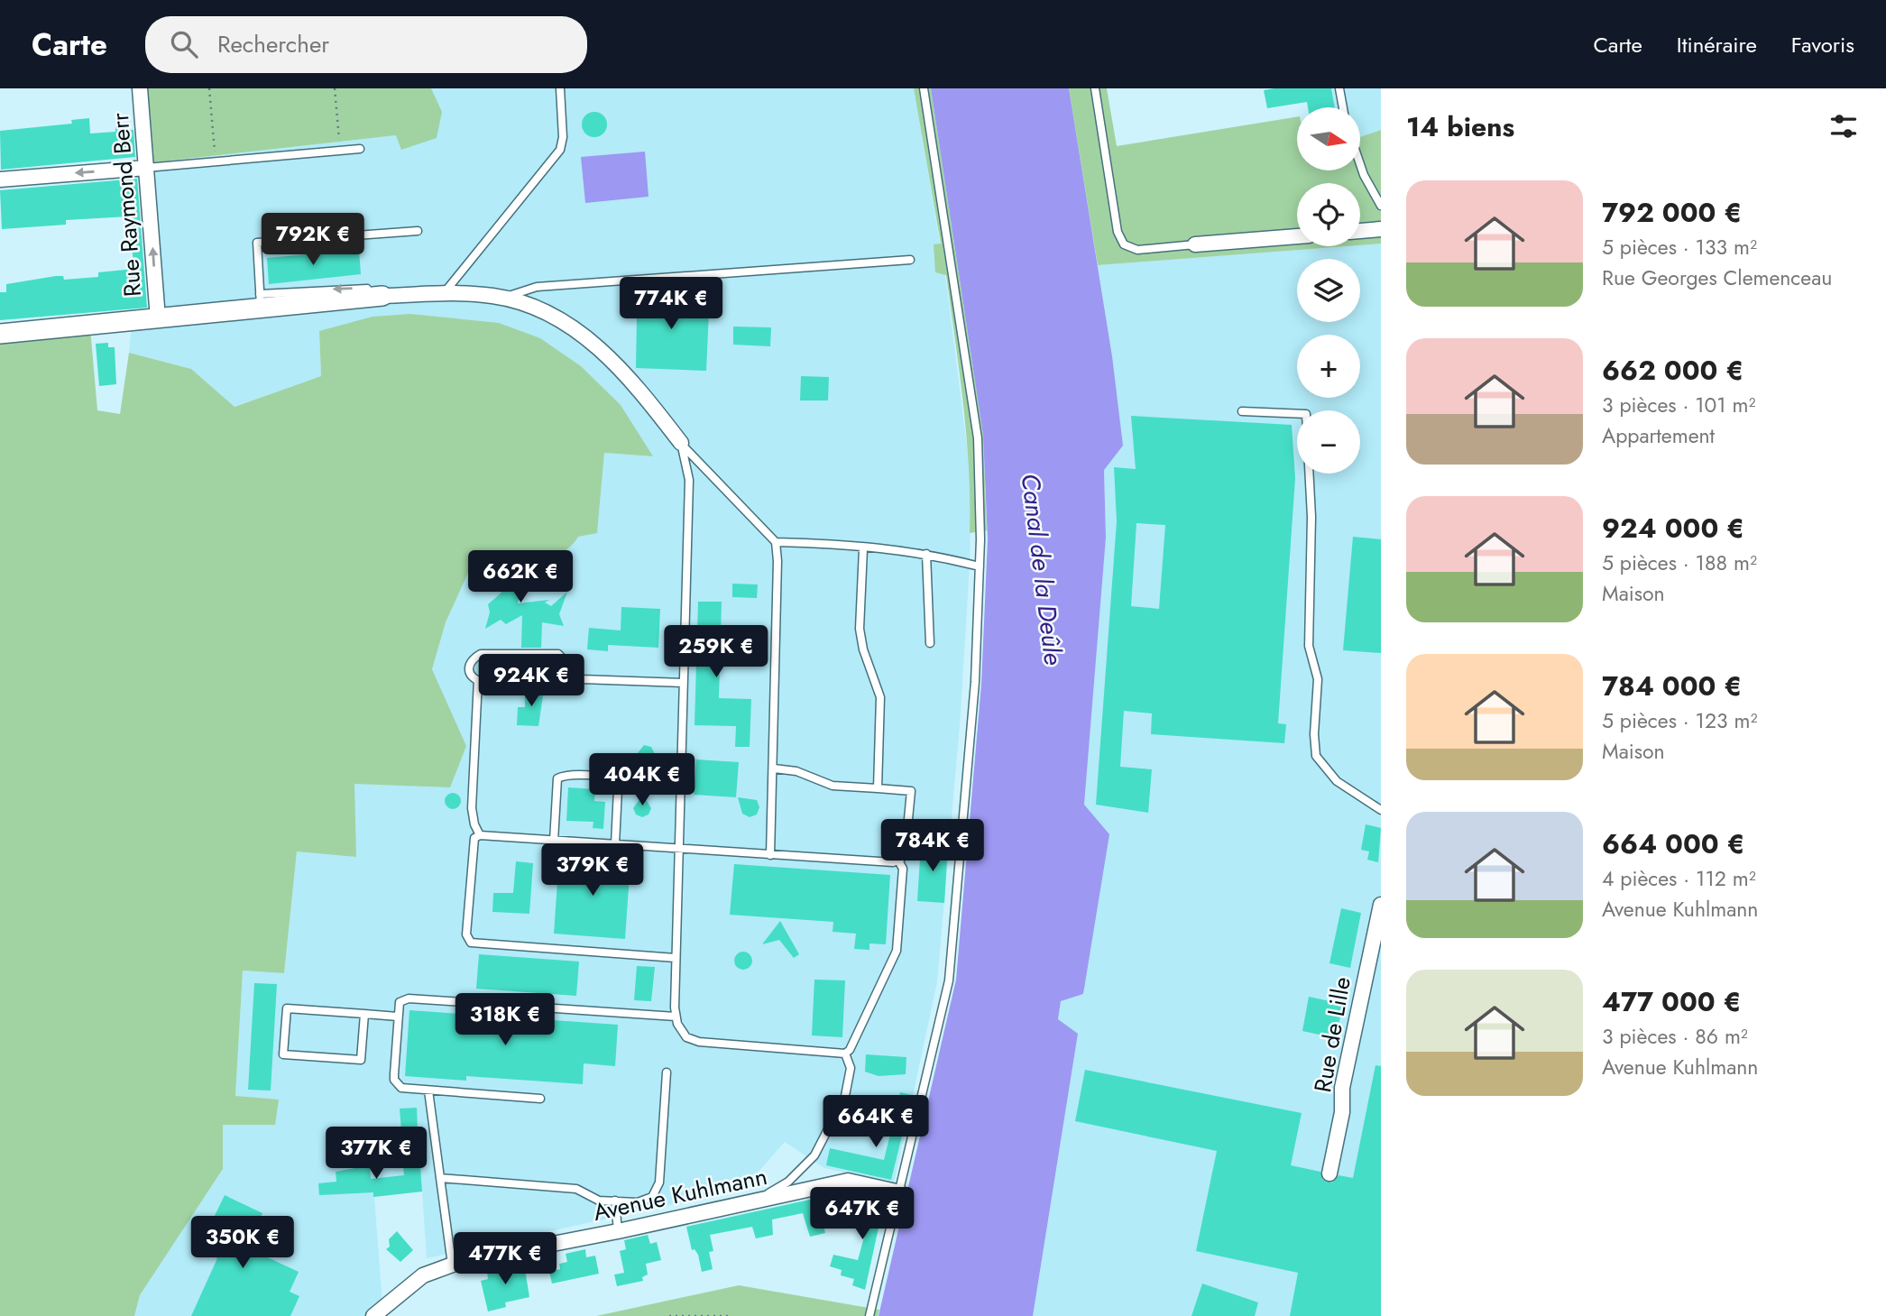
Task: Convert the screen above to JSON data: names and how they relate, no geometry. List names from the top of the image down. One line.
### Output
{"streets":{"street":["Rue Raymond Berr","Rue de Lille","Avenue Kuhlmann"]},"one_way":["Rue Raymond Berr"],"water":["Canal de la Deûle"],"north":"right","page":{"header":"Carte","search":"Rechercher","nav":["Carte","Itinéraire","Favoris"],"heading":"14 biens","map_buttons":["+","−"],"list":[{"name":"792 000 €","note":"5 pièces · 133 m² · Rue Georges Clemenceau"},{"name":"662 000 €","note":"3 pièces · 101 m² · Appartement"},{"name":"924 000 €","note":"5 pièces · 188 m² · Maison"},{"name":"784 000 €","note":"5 pièces · 123 m² · Maison"},{"name":"664 000 €","note":"4 pièces · 112 m² · Avenue Kuhlmann"},{"name":"477 000 €","note":"3 pièces · 86 m² · Avenue Kuhlmann"}],"price":["792K €","774K €","662K €","259K €","924K €","404K €","784K €","379K €","318K €","664K €","377K €","647K €","350K €","477K €"]}}
